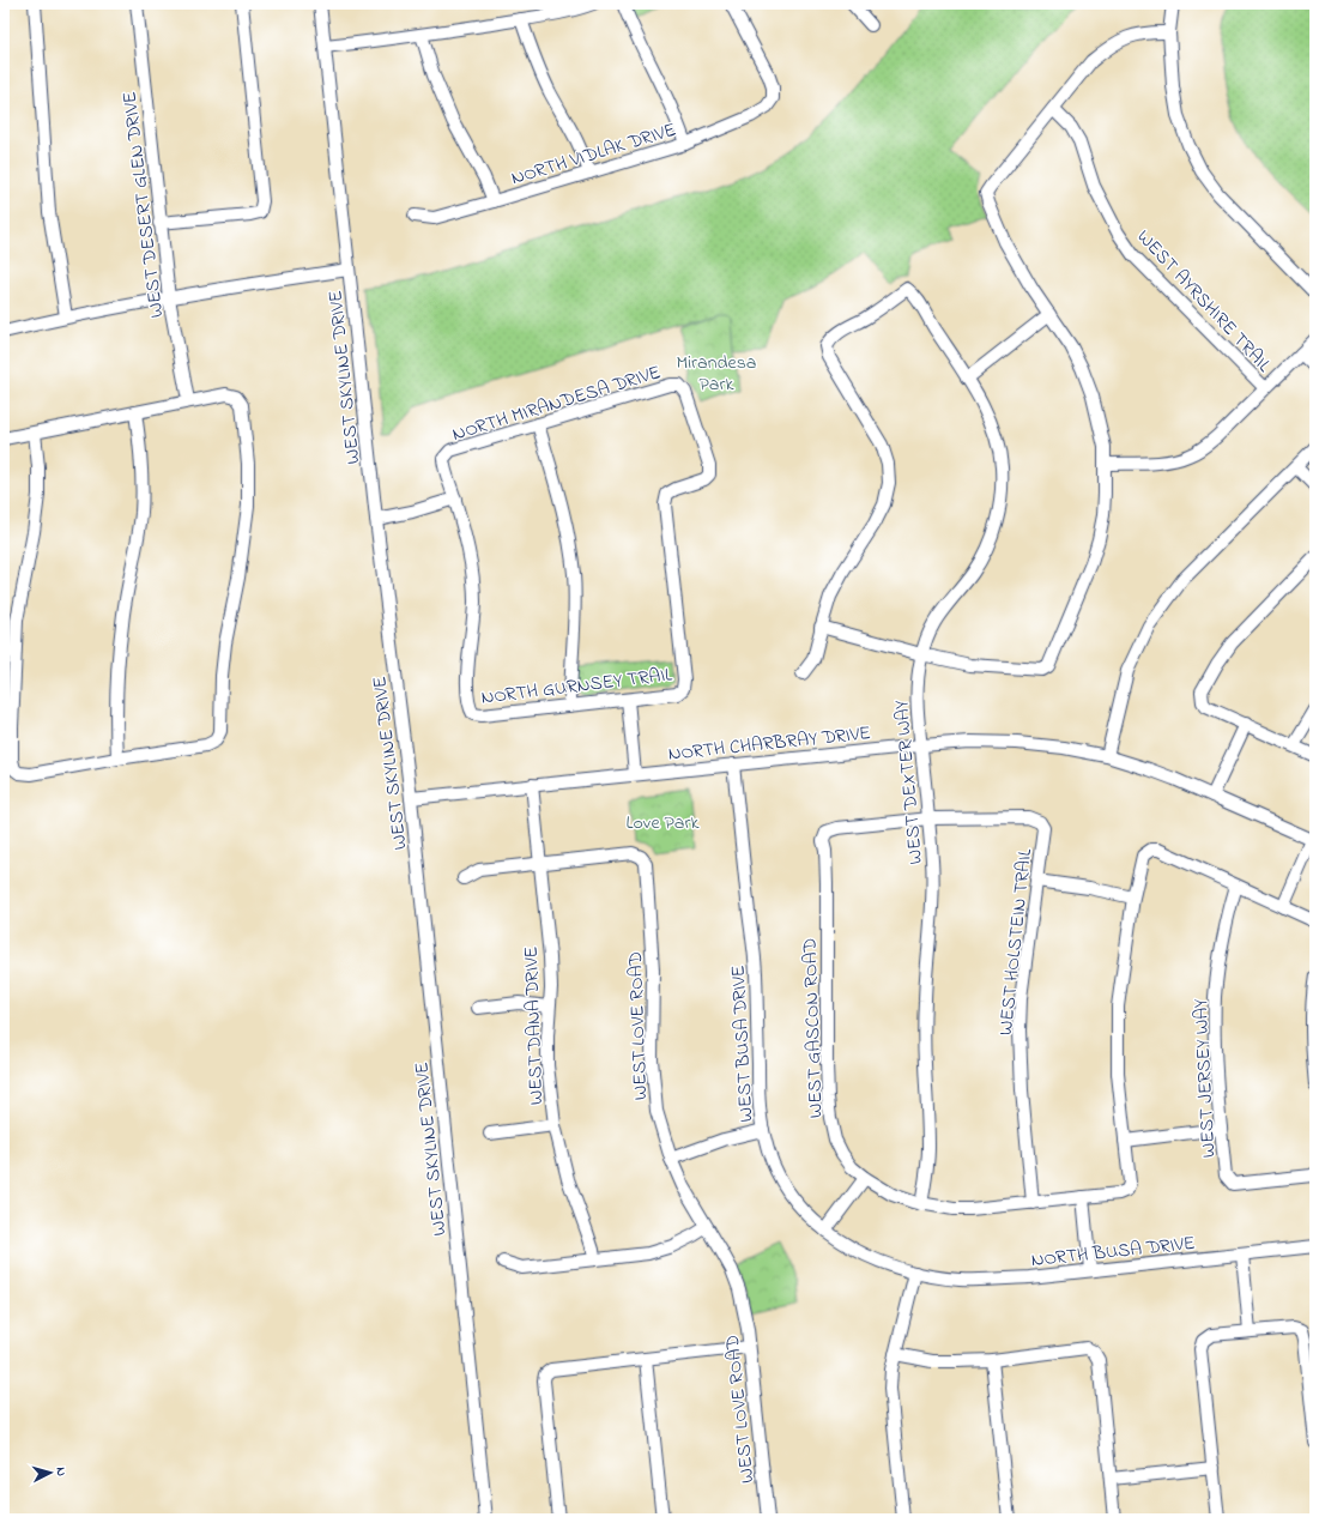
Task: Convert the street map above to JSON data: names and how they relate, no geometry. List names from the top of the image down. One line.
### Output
{"streets":{"street":["NORTH VIDLAK DRIVE","WEST DESERT GLEN DRIVE","WEST AYRSHIRE TRAIL","WEST SKYLINE DRIVE","NORTH MIRANDESA DRIVE","NORTH GURNSEY TRAIL","NORTH CHARBRAY DRIVE","WEST DEXTER WAY","WEST HOLSTEIN TRAIL","WEST DANA DRIVE","WEST LOVE ROAD","WEST GASCON ROAD","WEST BUSA DRIVE","WEST JERSEY WAY","NORTH BUSA DRIVE"]},"crossings":[["WEST SKYLINE DRIVE","NORTH CHARBRAY DRIVE"],["NORTH MIRANDESA DRIVE","NORTH GURNSEY TRAIL"],["NORTH CHARBRAY DRIVE","WEST DEXTER WAY"],["NORTH CHARBRAY DRIVE","WEST DANA DRIVE"],["NORTH CHARBRAY DRIVE","WEST BUSA DRIVE"],["WEST DEXTER WAY","WEST HOLSTEIN TRAIL"],["WEST DEXTER WAY","WEST GASCON ROAD"],["WEST HOLSTEIN TRAIL","WEST GASCON ROAD"],["WEST DANA DRIVE","WEST LOVE ROAD"],["WEST BUSA DRIVE","NORTH BUSA DRIVE"]],"parks":["Mirandesa Park","Love Park"],"north":"right"}
